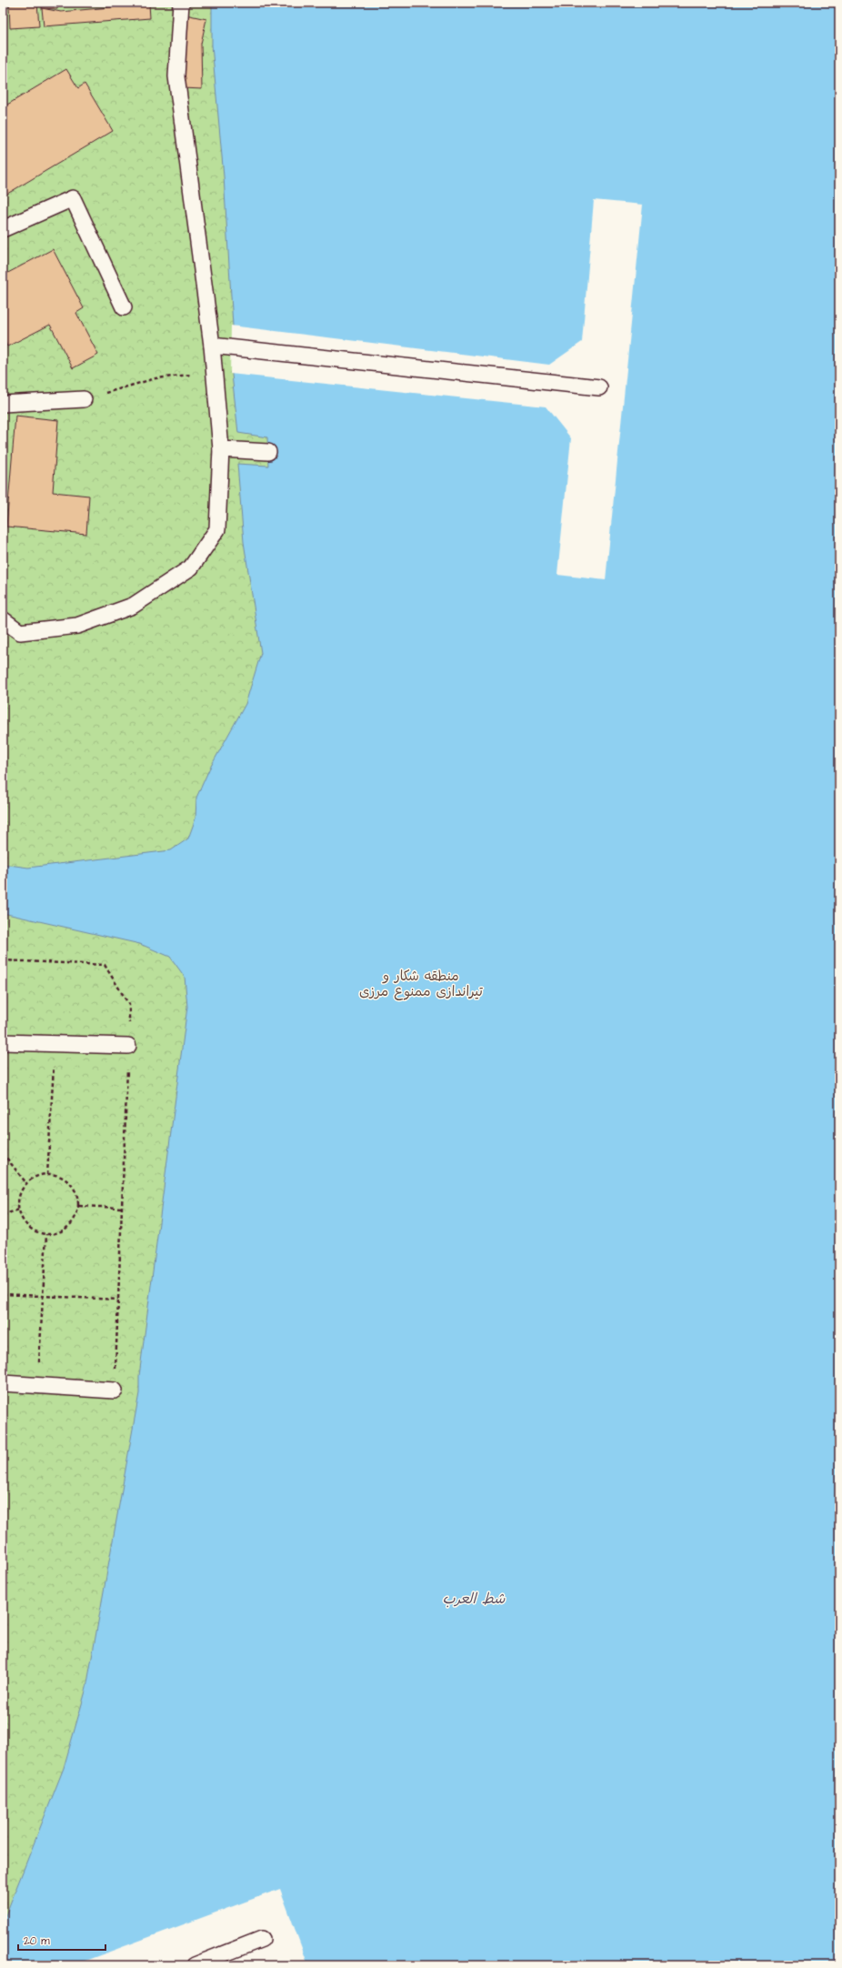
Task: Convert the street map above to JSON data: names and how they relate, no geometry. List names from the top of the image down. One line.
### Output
{"water":["شط العرب"],"parks":["منطقه شکار و تیراندازی ممنوع مرزی"],"scale_bar":"20 m"}
